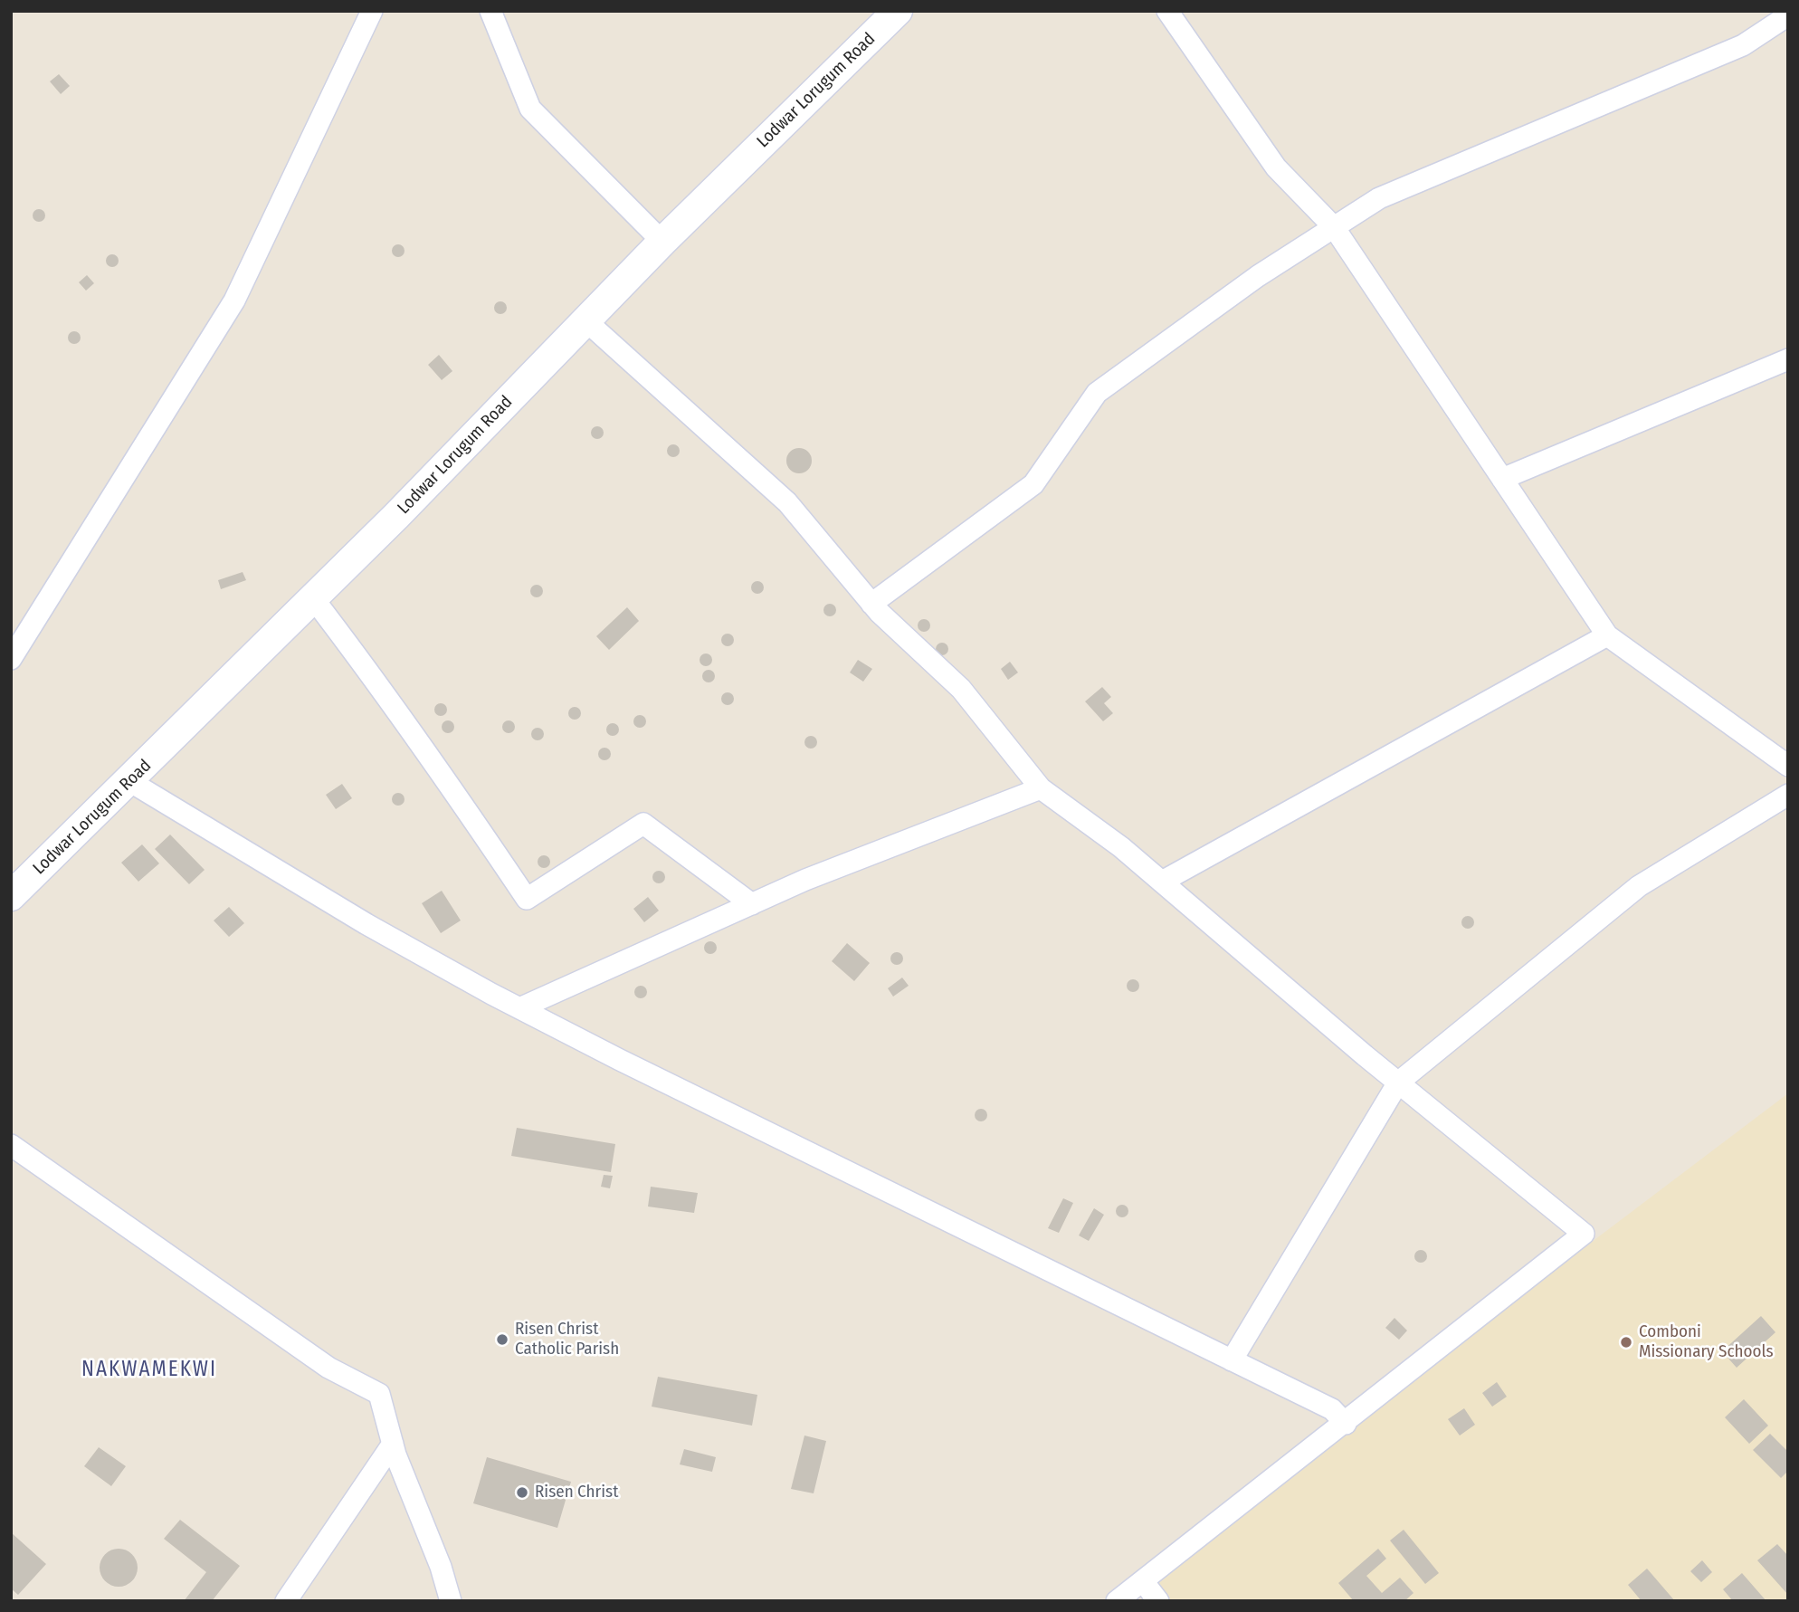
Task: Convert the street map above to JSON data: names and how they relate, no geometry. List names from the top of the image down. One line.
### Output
{"streets":{"main road":["Lodwar Lorugum Road"]},"districts":["NAKWAMEKWI"],"places":["Risen Christ Catholic Parish","Comboni Missionary Schools","Risen Christ"]}
